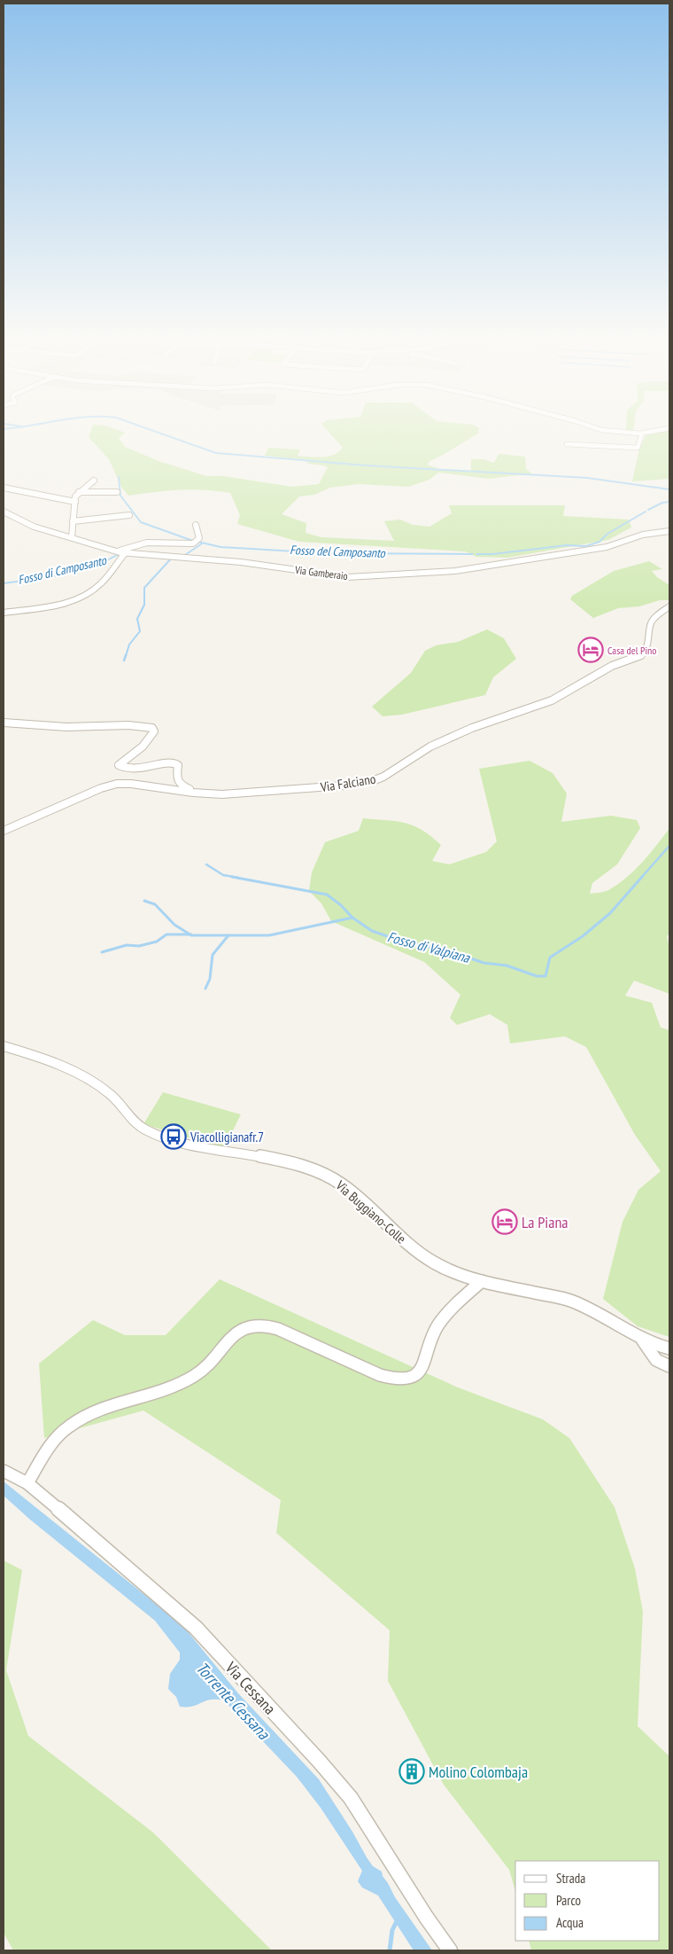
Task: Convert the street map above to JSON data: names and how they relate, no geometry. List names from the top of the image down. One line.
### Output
{"streets":{"street":["Via Gamberaio","Via Falciano","Via Buggiano-Colle","Via Cessana"]},"water":["Fosso del Camposanto","Fosso di Camposanto","Fosso di Valpiana","Torrente Cessana"],"places":{"hotel":["Casa del Pino","La Piana"],"bus stop":["Viacolligianafr.7"],"building":["Molino Colombaja"]},"legend":["Strada","Parco","Acqua"]}
